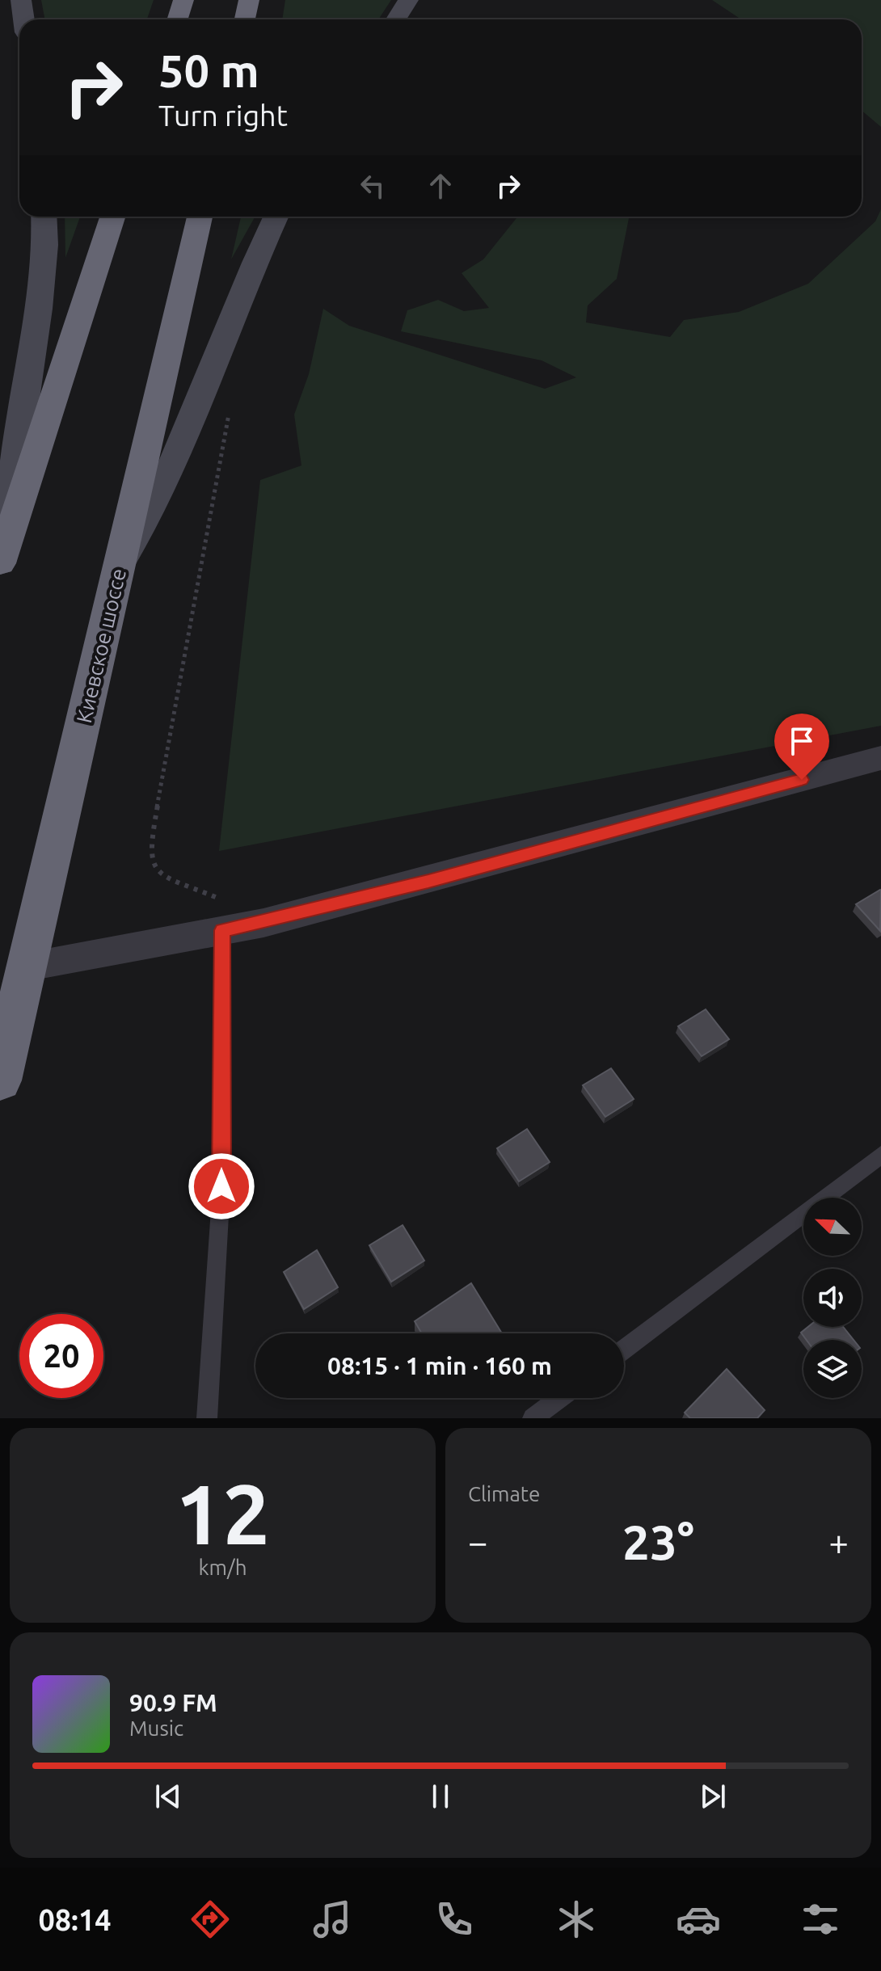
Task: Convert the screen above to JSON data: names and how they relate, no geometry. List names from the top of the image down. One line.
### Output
{"streets":{"highway":["Киевское шоссе"]},"north":"top left","page":{"turn":["50 m","Turn right"],"limit":"20","trip":"08:15 · 1 min · 160 m","tile":[["12","km/h"],"Climate"],"heat":["−","23°","+"],"song":["90.9 FM","Music"],"tabs":"08:14"}}
